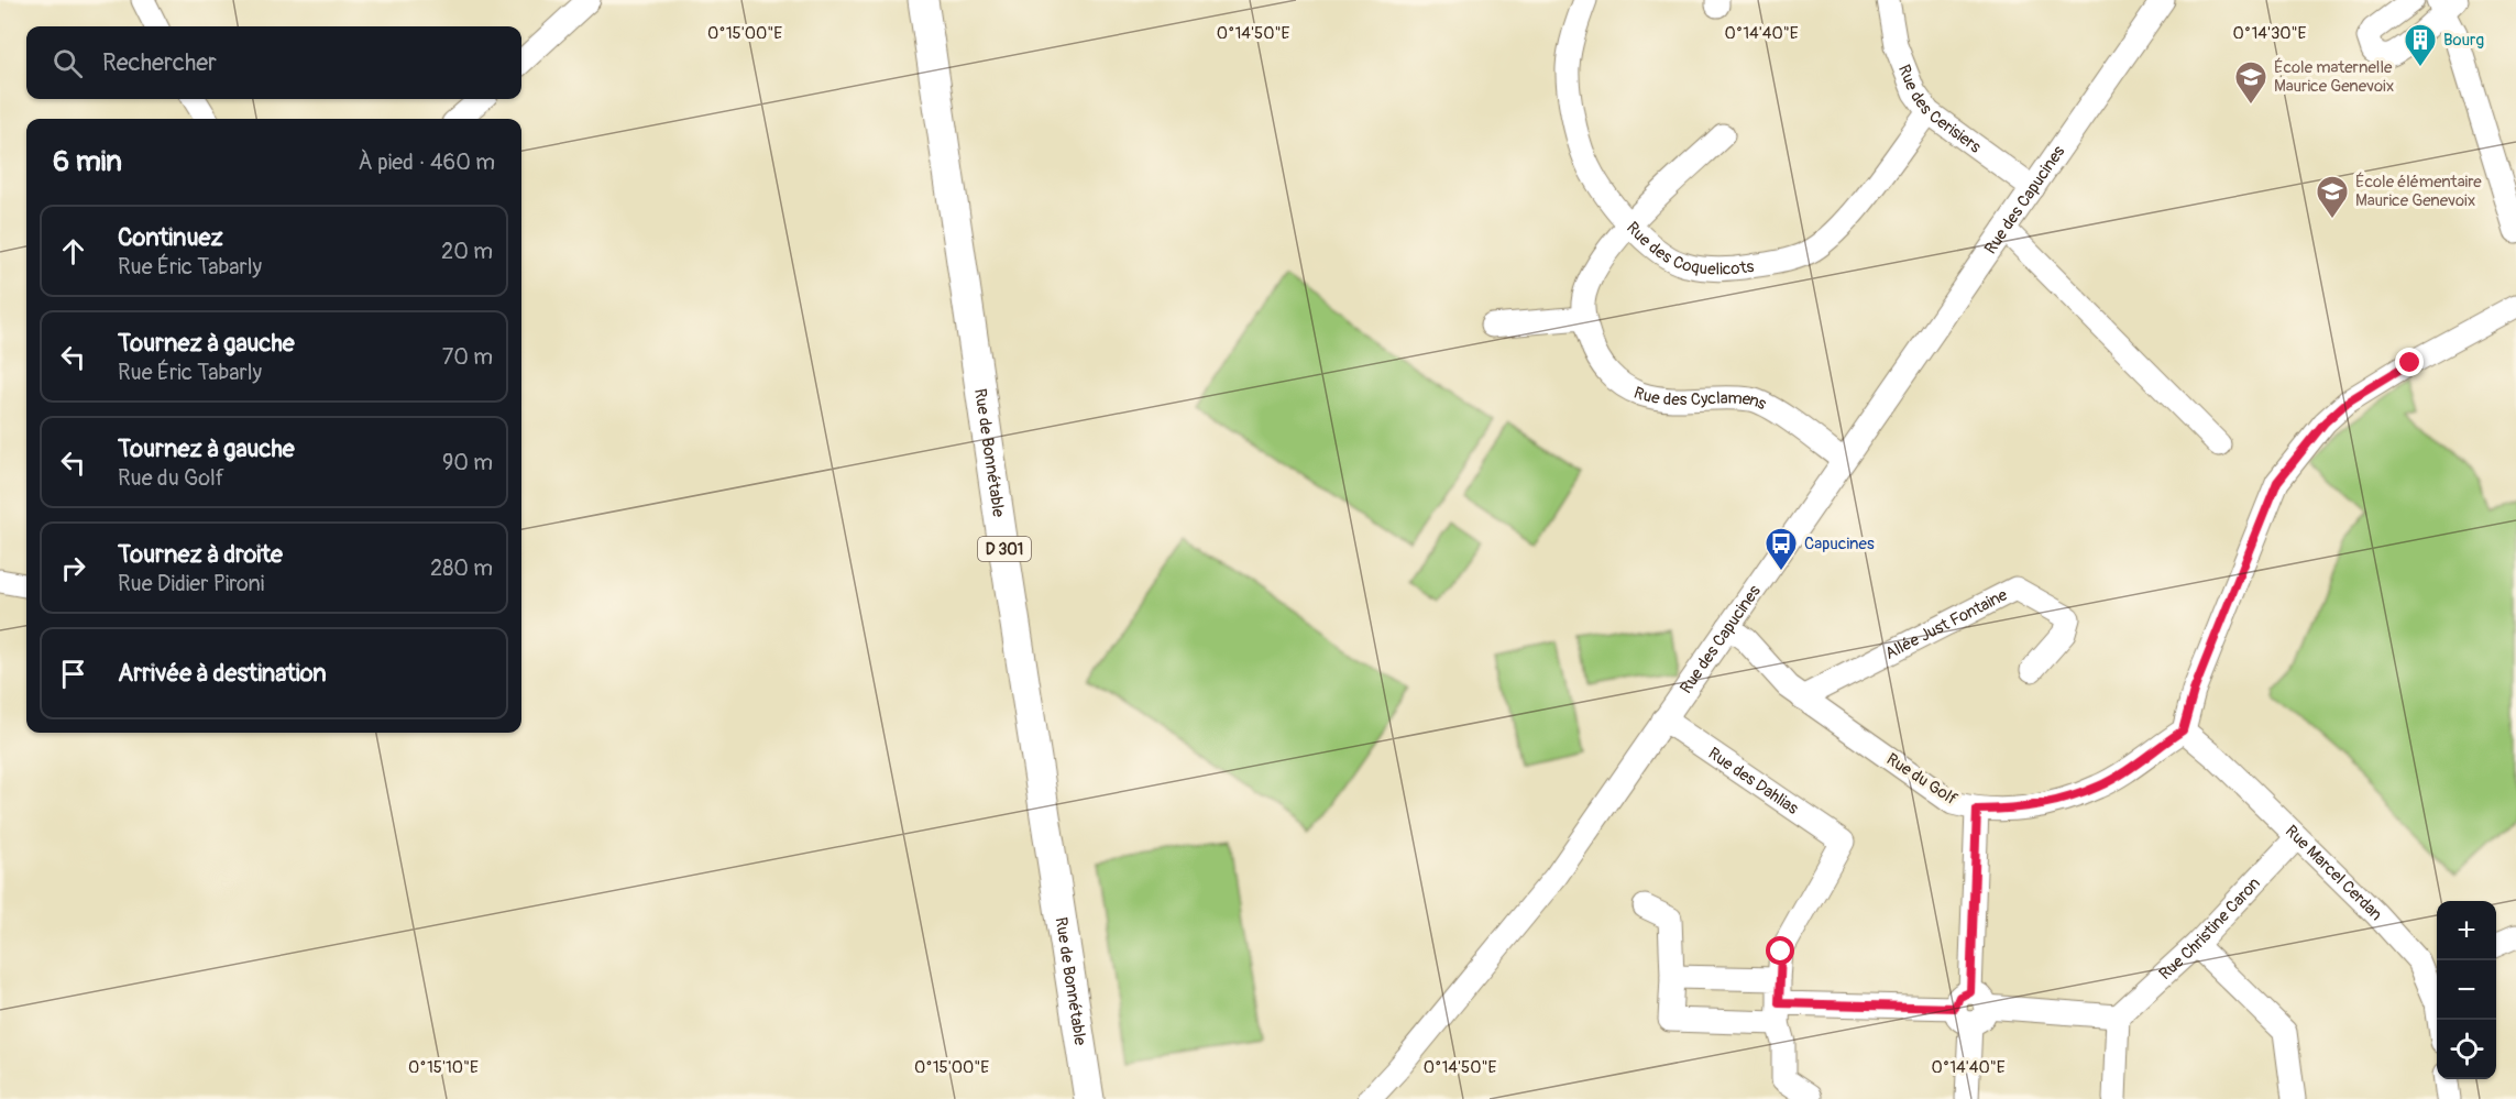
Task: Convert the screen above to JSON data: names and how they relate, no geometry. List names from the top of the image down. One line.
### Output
{"streets":{"main road":["Rue de Bonnétable","D 301"],"street":["Rue des Cerisiers","Rue des Capucines","Rue des Coquelicots","Rue des Cyclamens","Allée Just Fontaine","Rue du Golf","Rue des Dahlias","Rue Marcel Cerdan","Rue Christine Caron"]},"crossings":[["Rue des Cerisiers","Rue des Capucines"],["Rue des Cerisiers","Rue des Coquelicots"],["Rue des Capucines","Rue des Cyclamens"],["Rue des Capucines","Rue du Golf"],["Rue des Capucines","Rue des Dahlias"],["Rue des Coquelicots","Rue des Cyclamens"],["Allée Just Fontaine","Rue du Golf"],["Rue Marcel Cerdan","Rue Christine Caron"]],"places":{"building":["Bourg"],"school or university":["École maternelle Maurice Genevoix","École élémentaire Maurice Genevoix"],"bus stop":["Capucines"]},"page":{"search":"Rechercher","heading":["6 min","À pied · 460 m"],"list":[["Continuez","Rue Éric Tabarly","20 m"],["Tournez à gauche","Rue Éric Tabarly","70 m"],["Tournez à gauche","Rue du Golf","90 m"],["Tournez à droite","Rue Didier Pironi","280 m"],"Arrivée à destination"],"map_buttons":["+","−"]},"coordinates":["0°15'00\"E","0°14'50\"E","0°14'40\"E","0°14'30\"E","0°15'10\"E"]}
